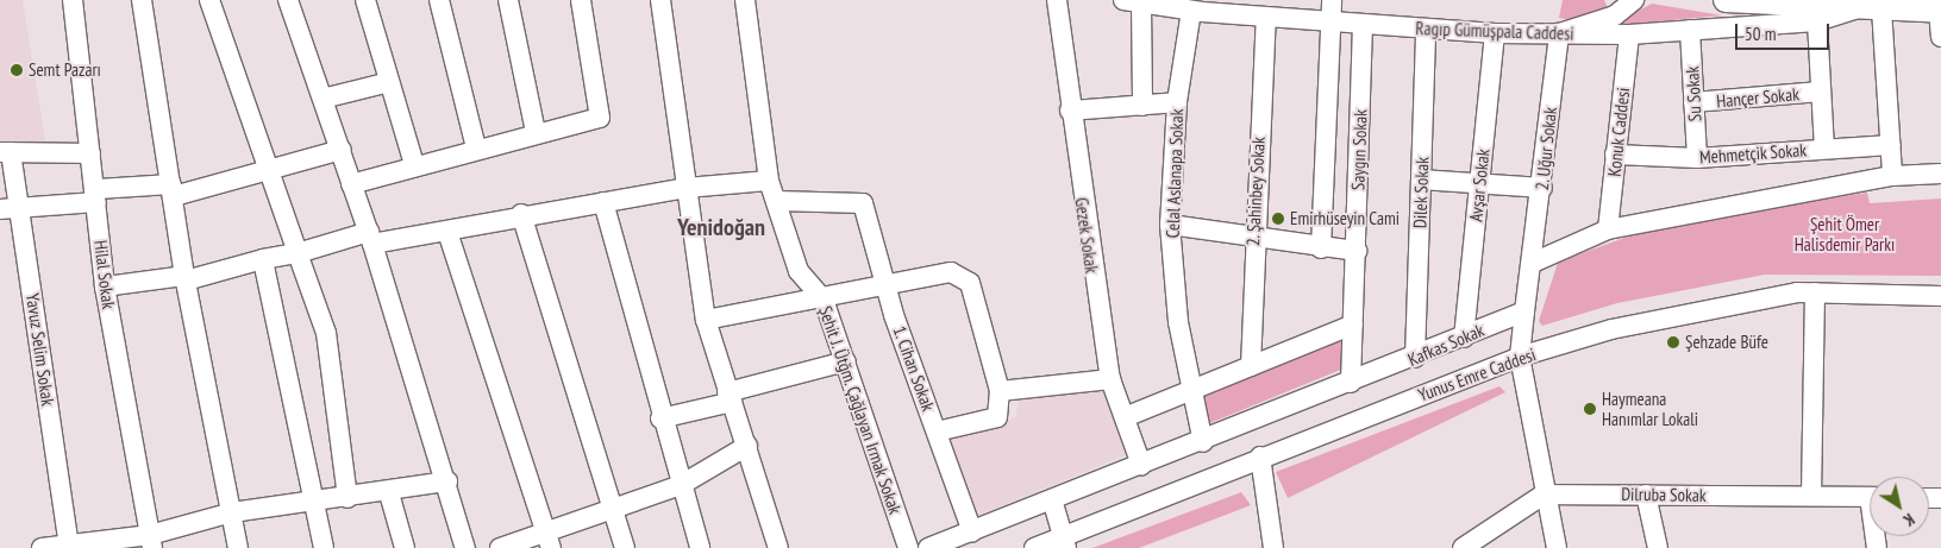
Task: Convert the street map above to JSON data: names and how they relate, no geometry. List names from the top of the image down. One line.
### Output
{"streets":{"street":["Ragıp Gümüşpala Caddesi","Su Sokak","Hançer Sokak","Konuk Caddesi","2. Uğur Sokak","Saygın Sokak","Mehmetçik Sokak","Celal Aslanapa Sokak","Avşar Sokak","2. Şahinbey Sokak","Dilek Sokak","Gezek Sokak","Hilal Sokak","Kafkas Sokak","Yavuz Selim Sokak","1. Cihan Sokak","Yunus Emre Caddesi","Şehit J. Ütğm. Çağlayan Irmak Sokak","Dilruba Sokak"]},"crossings":[["Ragıp Gümüşpala Caddesi","Su Sokak"],["Ragıp Gümüşpala Caddesi","Konuk Caddesi"],["Ragıp Gümüşpala Caddesi","2. Uğur Sokak"],["Ragıp Gümüşpala Caddesi","Saygın Sokak"],["Ragıp Gümüşpala Caddesi","Celal Aslanapa Sokak"],["Ragıp Gümüşpala Caddesi","Avşar Sokak"],["Ragıp Gümüşpala Caddesi","2. Şahinbey Sokak"],["Ragıp Gümüşpala Caddesi","Dilek Sokak"],["Su Sokak","Hançer Sokak"],["Su Sokak","Mehmetçik Sokak"],["Konuk Caddesi","Mehmetçik Sokak"],["Saygın Sokak","Kafkas Sokak"],["Celal Aslanapa Sokak","Kafkas Sokak"],["Avşar Sokak","Kafkas Sokak"],["Dilek Sokak","Kafkas Sokak"],["Gezek Sokak","Kafkas Sokak"],["Kafkas Sokak","1. Cihan Sokak"],["1. Cihan Sokak","Şehit J. Ütğm. Çağlayan Irmak Sokak"]],"districts":["Yenidoğan"],"parks":["Şehit Ömer Halisdemir Parkı"],"places":["Semt Pazarı","Emirhüseyin Cami","Şehzade Büfe","Haymeana Hanımlar Lokali"],"scale_bar":"50 m","north":"bottom right"}
